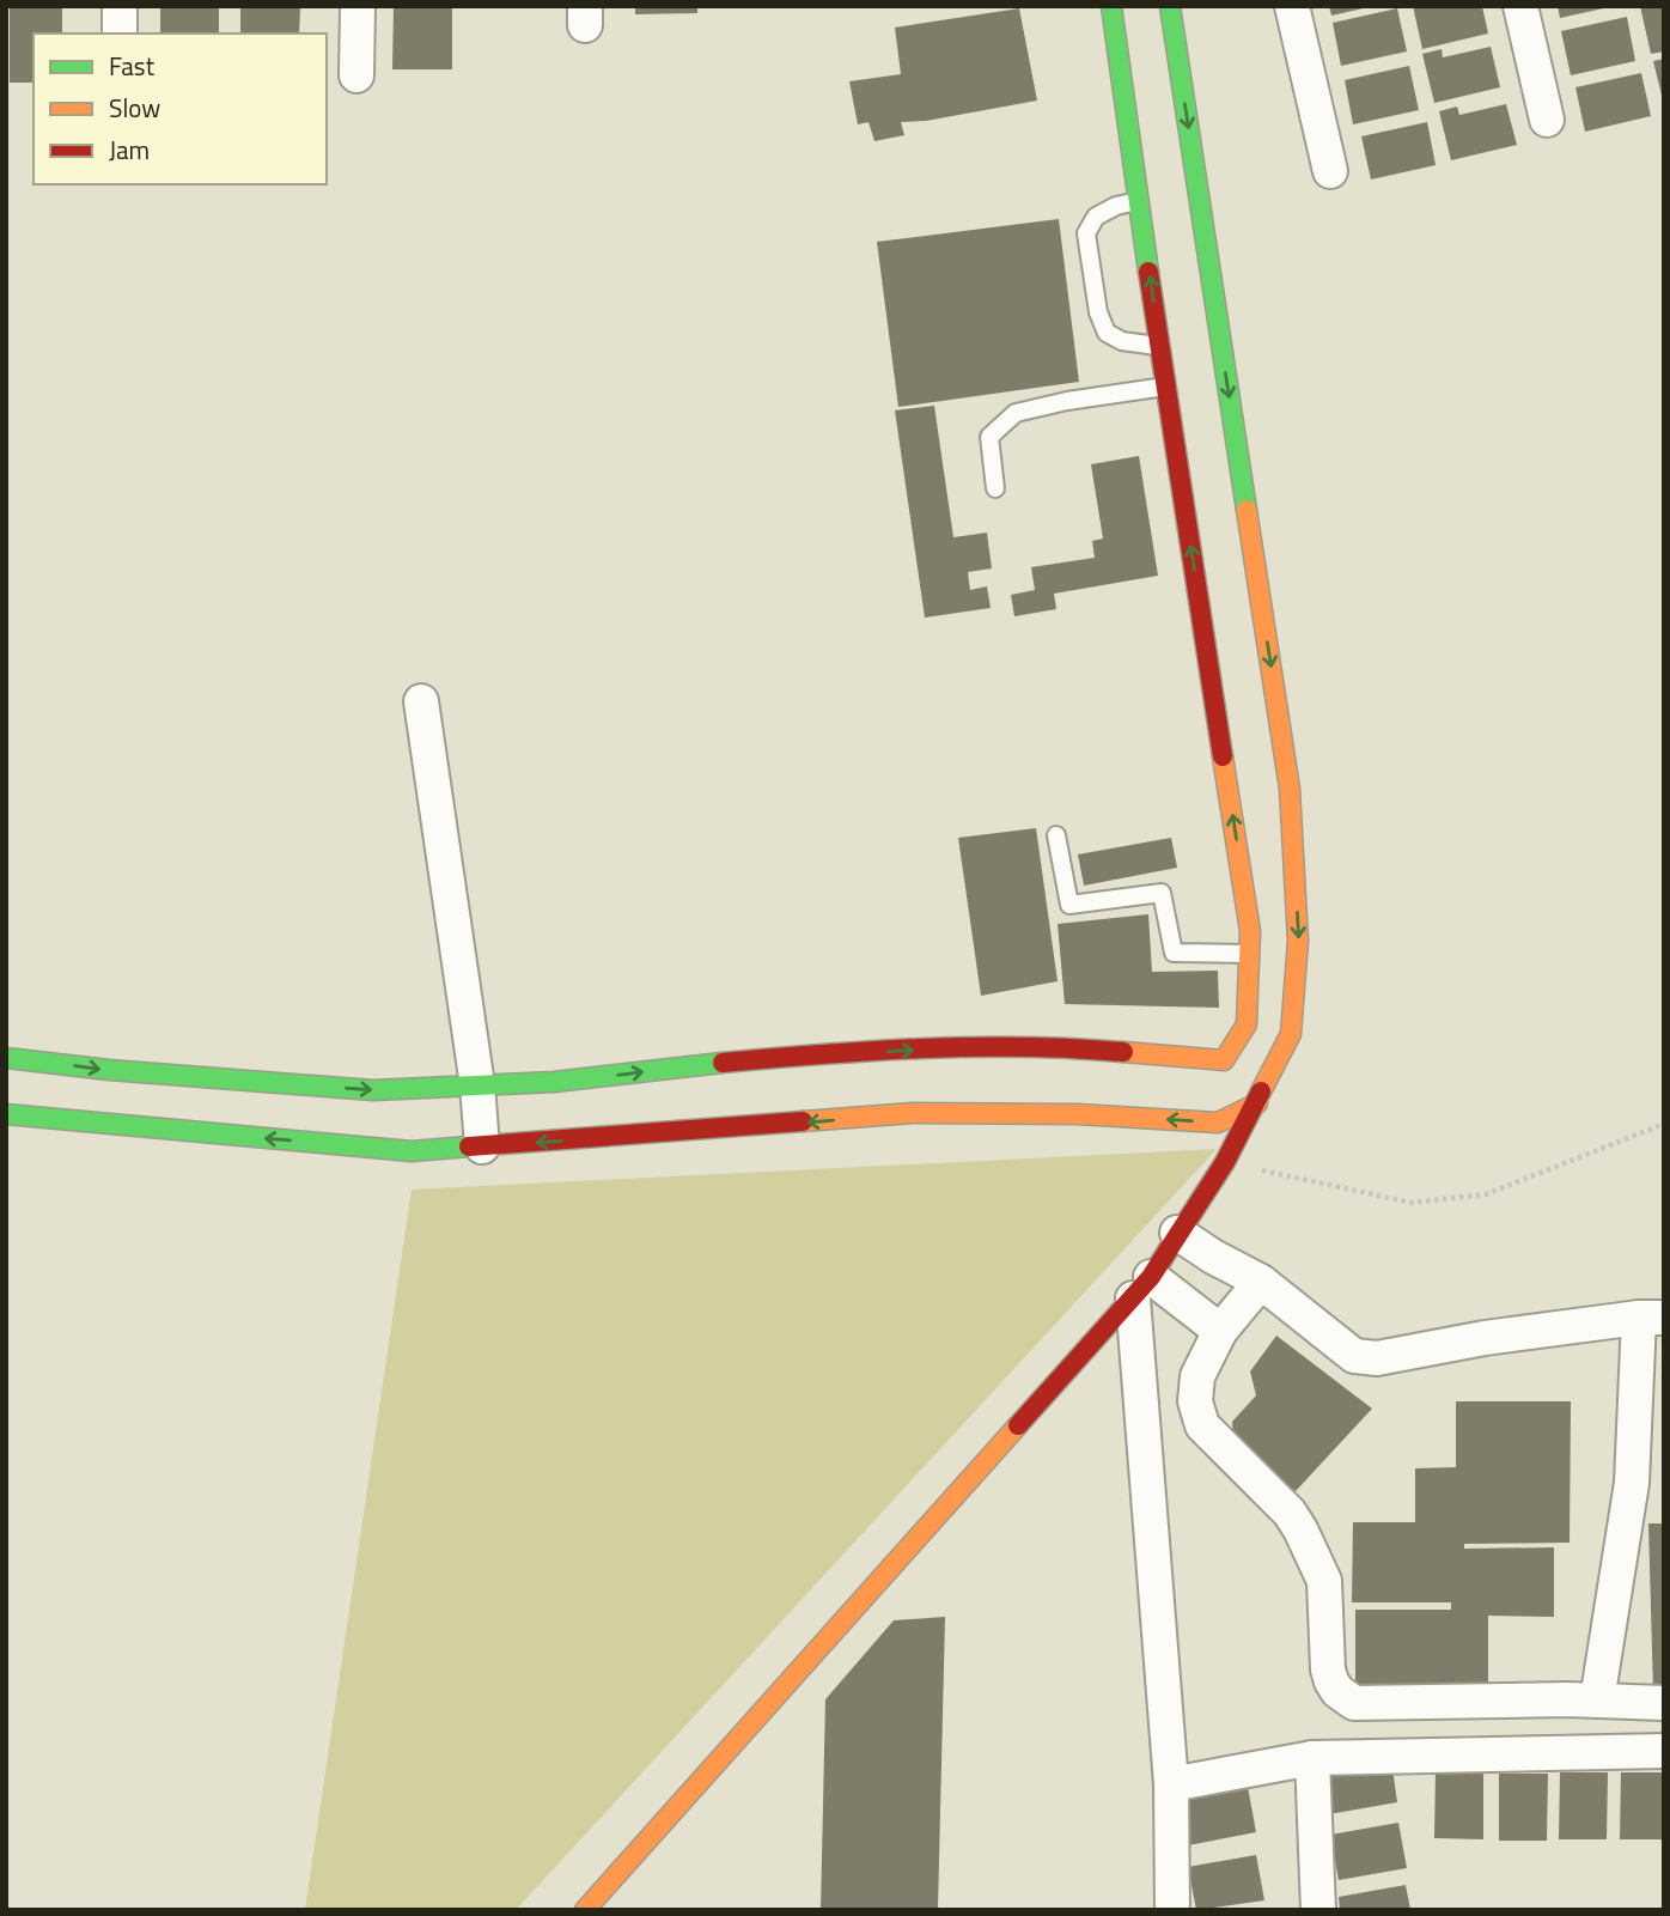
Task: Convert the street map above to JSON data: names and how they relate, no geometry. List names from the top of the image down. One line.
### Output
{"legend":["Fast","Slow","Jam"]}
